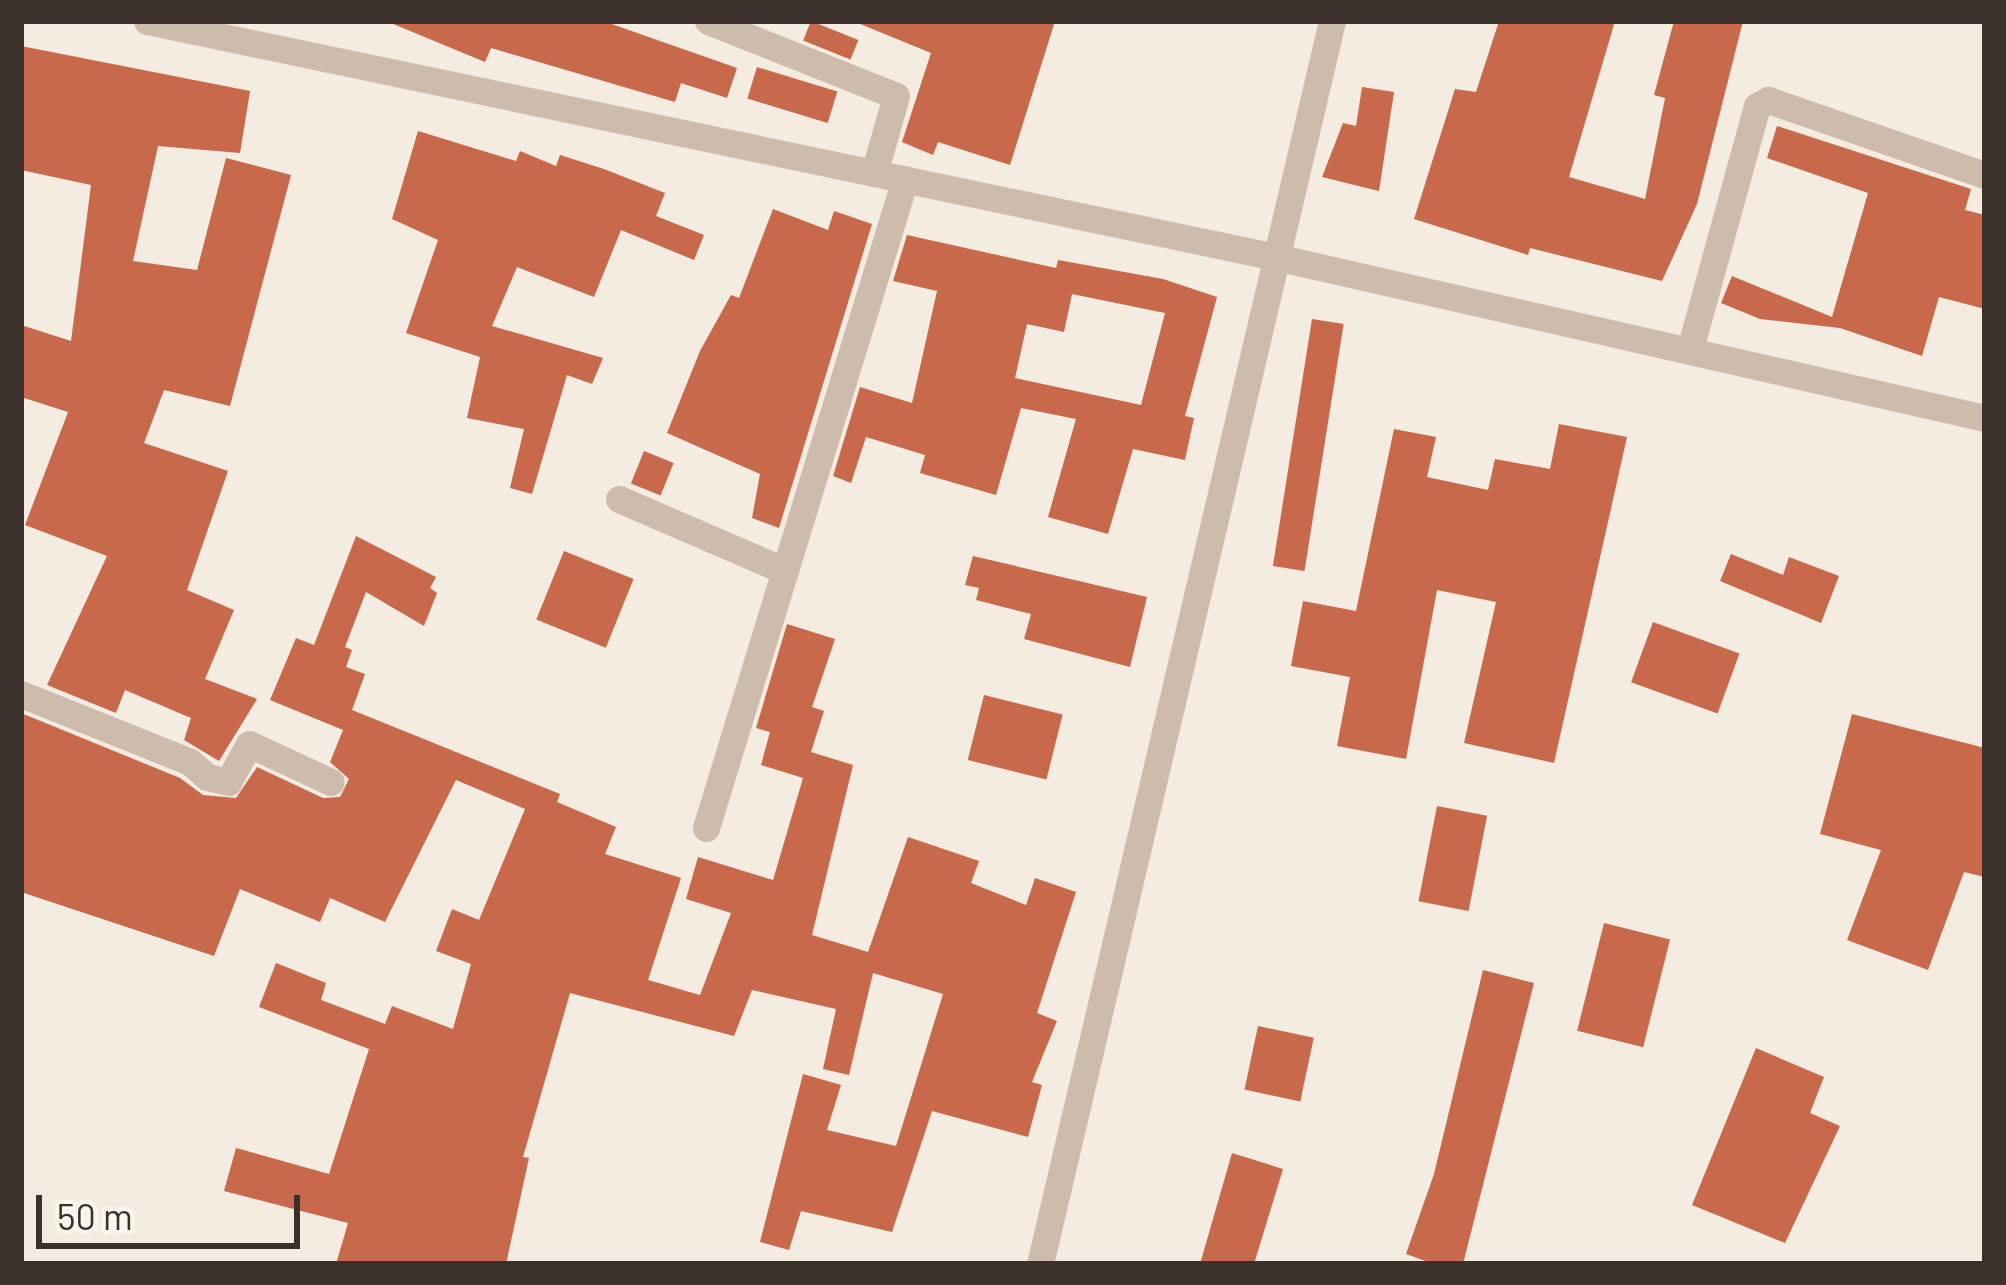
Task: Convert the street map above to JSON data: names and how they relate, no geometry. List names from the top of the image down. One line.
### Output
{"scale_bar":"50 m"}
